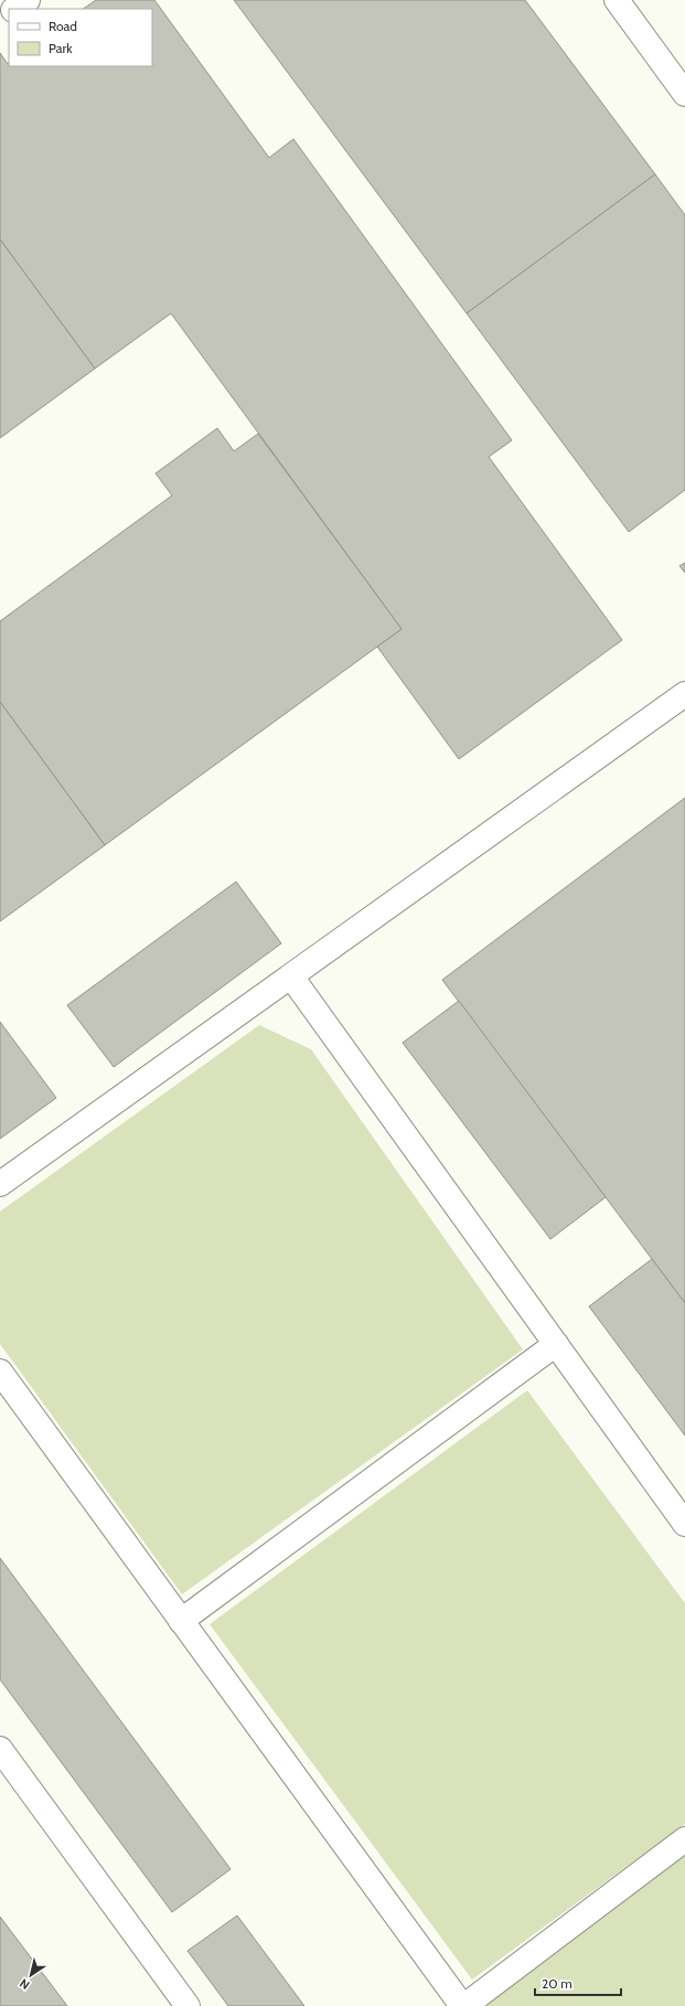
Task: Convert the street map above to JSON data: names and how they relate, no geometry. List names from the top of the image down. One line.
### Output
{"legend":["Road","Park"],"scale_bar":"20 m","north":"bottom left"}
